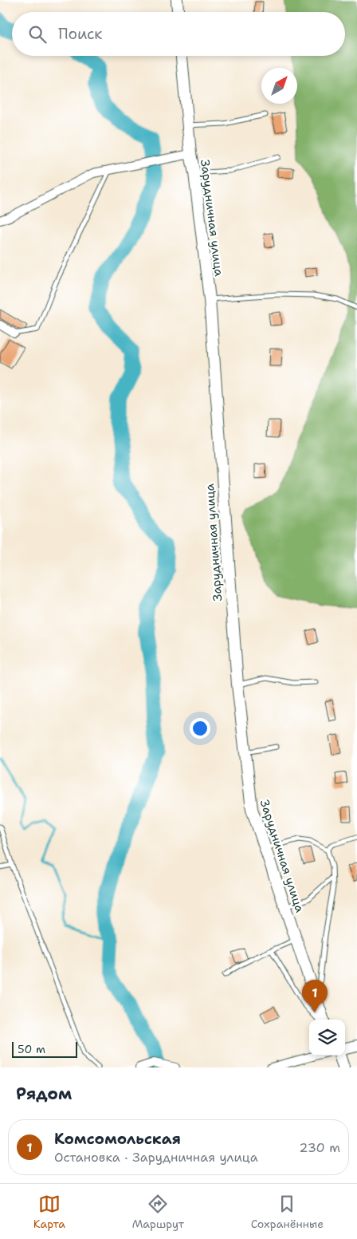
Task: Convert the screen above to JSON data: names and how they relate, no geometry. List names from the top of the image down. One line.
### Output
{"streets":{"street":["Зарудничная улица"]},"scale_bar":"50 m","north":"top right","page":{"search":"Поиск","pins":"1","scale":"50 m","heading":"Рядом","list":[{"mark":"1","name":"Комсомольская","note":"Остановка · Зарудничная улица","value":"230 m"}],"nav":["Карта","Маршрут","Сохранённые"]}}
